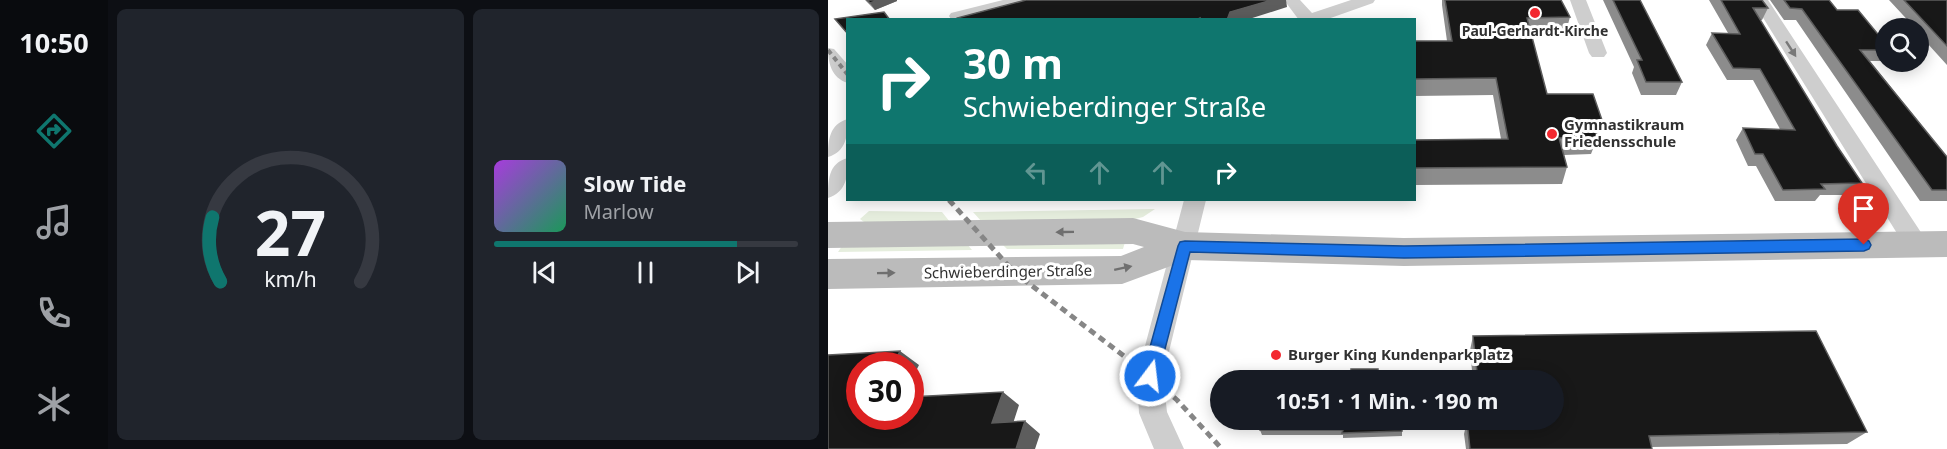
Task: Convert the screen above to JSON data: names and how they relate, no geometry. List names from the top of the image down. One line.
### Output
{"streets":{"main road":["Schwieberdinger Straße"]},"places":["Paul-Gerhardt-Kirche","Gymnastikraum Friedensschule","Burger King Kundenparkplatz"],"page":{"tabs":"10:50","turn":["30 m","Schwieberdinger Straße"],"song":["Slow Tide","Marlow"],"limit":"30","trip":"10:51 · 1 Min. · 190 m","gauge":["27","km/h"]}}
